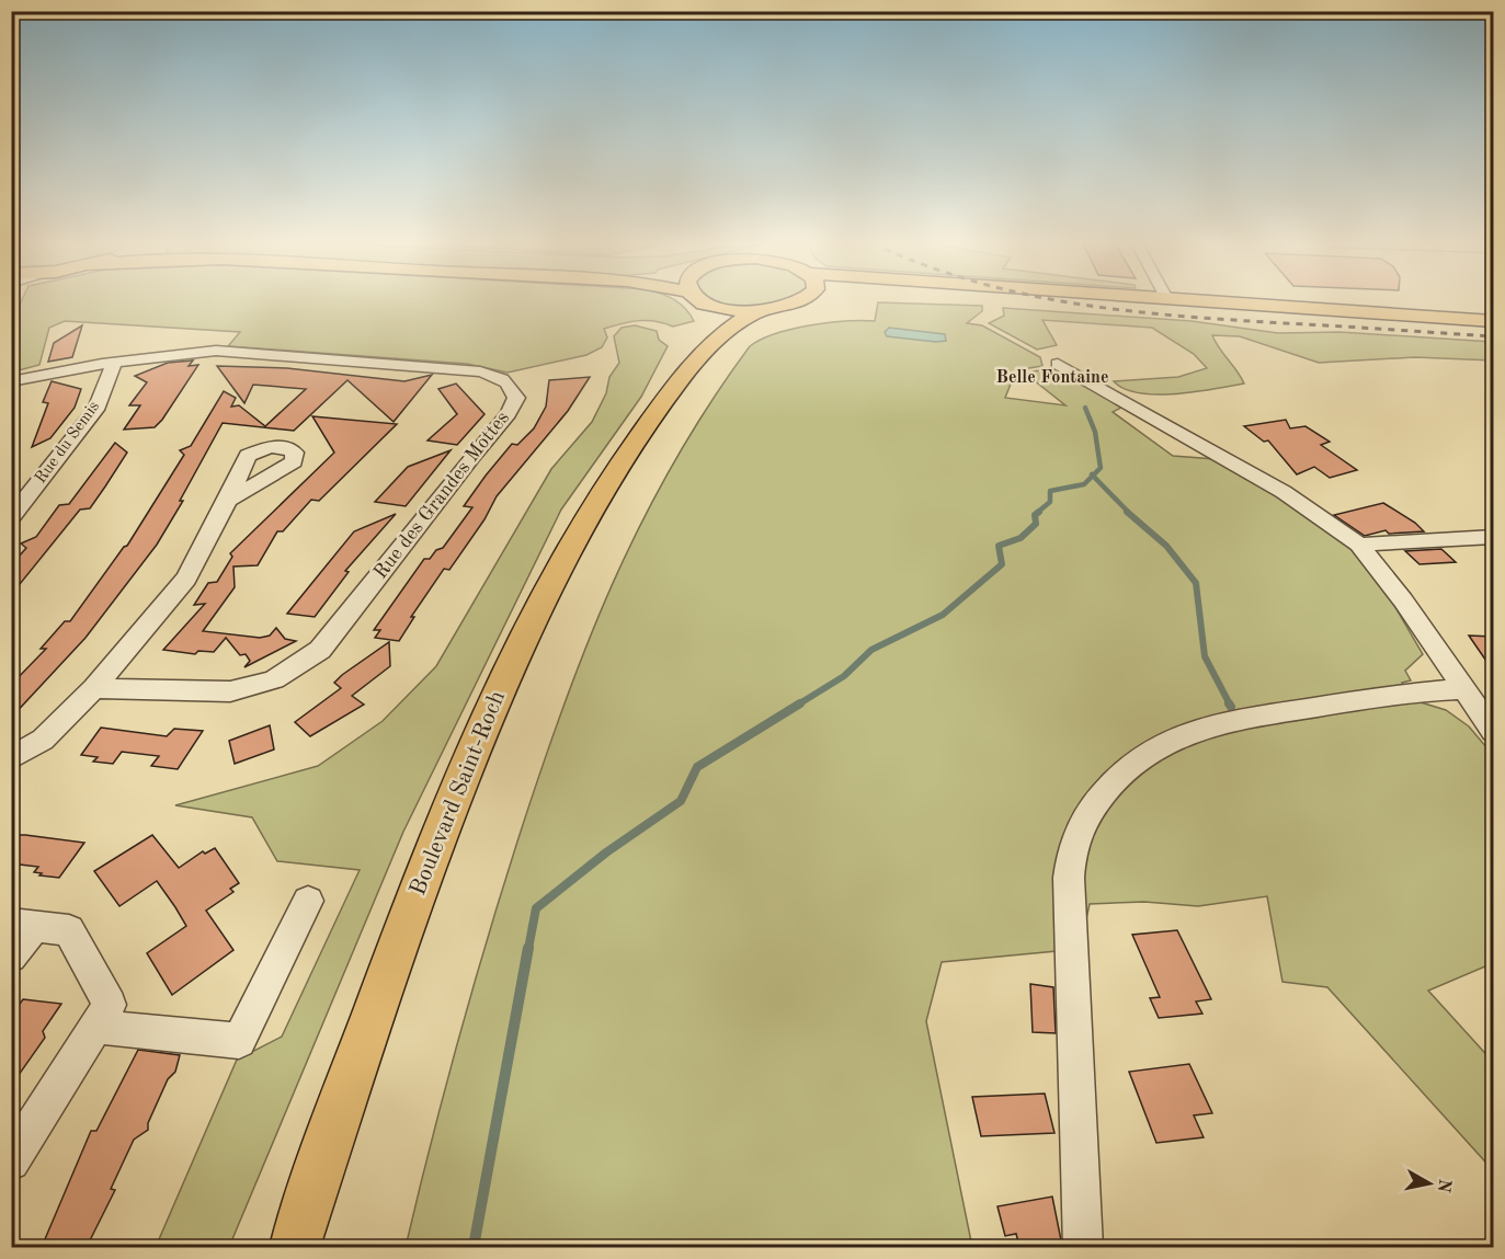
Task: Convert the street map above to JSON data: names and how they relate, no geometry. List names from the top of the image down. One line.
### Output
{"streets":{"main road":["Boulevard Saint-Roch"],"street":["Rue du Semis","Rue des Grandes Mottes"]},"crossings":[["Rue du Semis","Rue des Grandes Mottes"]],"districts":["Belle Fontaine"],"north":"right"}
